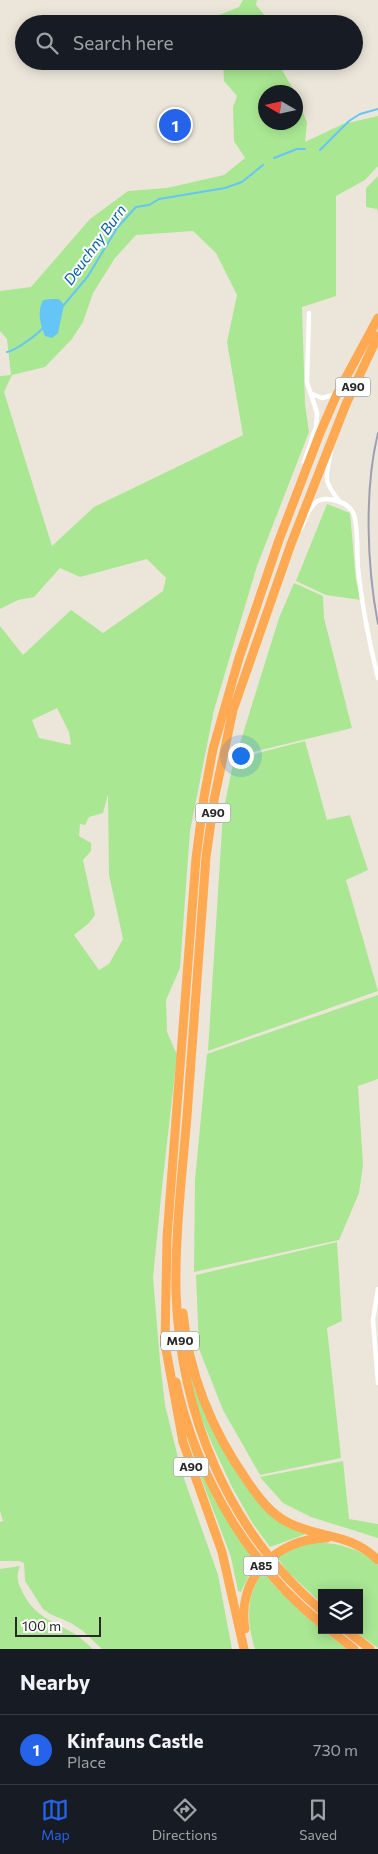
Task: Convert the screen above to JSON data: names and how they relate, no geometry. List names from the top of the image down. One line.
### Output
{"streets":{"highway":["A90","M90","A85"]},"crossings":[["A90","M90"],["A90","A85"]],"water":["Deuchny Burn"],"scale_bar":"100 m","north":"left","page":{"search":"Search here","pins":"1","scale":"100 m","heading":"Nearby","list":[{"mark":"1","name":"Kinfauns Castle","note":"Place","value":"730 m"}],"nav":["Map","Directions","Saved"]}}
